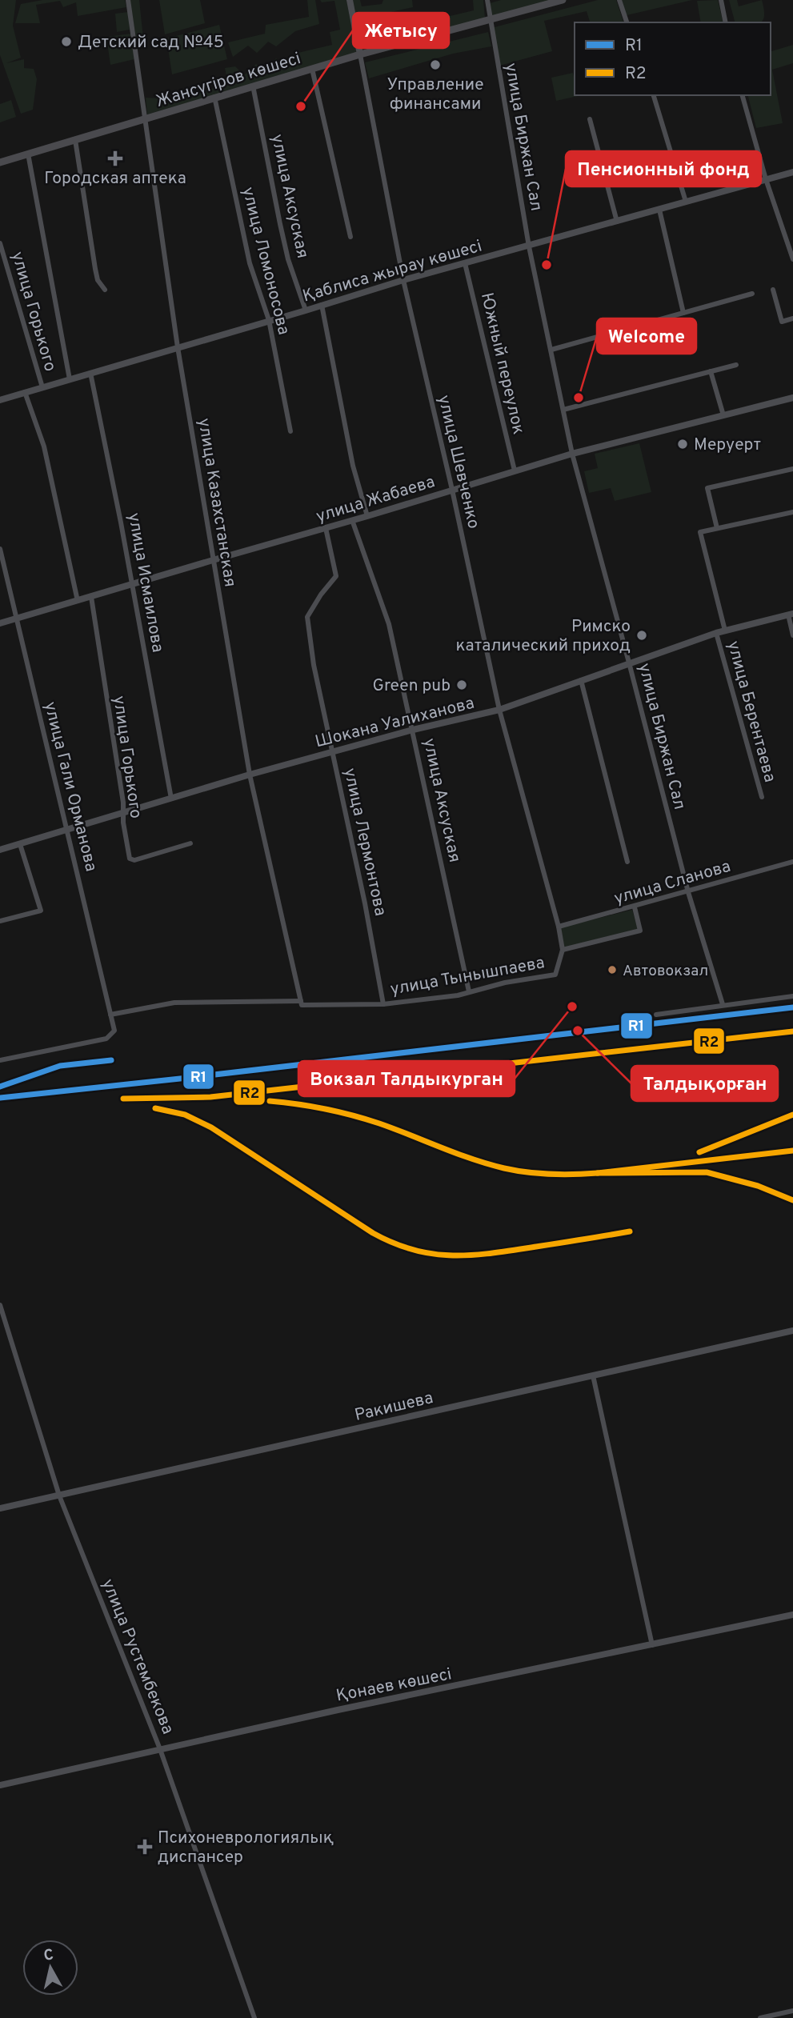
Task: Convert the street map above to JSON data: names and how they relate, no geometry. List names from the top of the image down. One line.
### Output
{"streets":{"main road":["Жансүгіров көшесі"],"street":["улица Биржан Сал","улица Аксуская","улица Ломоносова","Қаблиса жырау көшесі","улица Горького","Южный переулок","улица Шевченко","улица Жабаева","улица Казахстанская","улица Исмаилова","улица Берентаева","Шокана Уалиханова","улица Гали Орманова","улица Лермонтова","улица Сланова","улица Тынышпаева","Ракишева","улица Рустембекова","Қонаев көшесі"]},"crossings":[["Жансүгіров көшесі","улица Биржан Сал"],["Жансүгіров көшесі","улица Аксуская"],["Жансүгіров көшесі","улица Ломоносова"],["Жансүгіров көшесі","улица Шевченко"],["Жансүгіров көшесі","улица Казахстанская"],["улица Биржан Сал","Қаблиса жырау көшесі"],["улица Биржан Сал","улица Жабаева"],["улица Биржан Сал","Шокана Уалиханова"],["улица Биржан Сал","улица Сланова"],["улица Аксуская","Қаблиса жырау көшесі"],["улица Аксуская","улица Жабаева"],["улица Аксуская","Шокана Уалиханова"],["улица Аксуская","улица Тынышпаева"],["улица Ломоносова","Қаблиса жырау көшесі"],["Қаблиса жырау көшесі","улица Горького"],["Қаблиса жырау көшесі","Южный переулок"],["Қаблиса жырау көшесі","улица Шевченко"],["Қаблиса жырау көшесі","улица Казахстанская"],["Қаблиса жырау көшесі","улица Исмаилова"],["улица Горького","улица Жабаева"],["улица Горького","Шокана Уалиханова"],["Южный переулок","улица Жабаева"],["улица Шевченко","улица Жабаева"],["улица Шевченко","Шокана Уалиханова"],["улица Шевченко","улица Сланова"],["улица Шевченко","улица Тынышпаева"],["улица Жабаева","улица Казахстанская"],["улица Жабаева","улица Исмаилова"],["улица Жабаева","улица Гали Орманова"],["улица Жабаева","улица Лермонтова"],["улица Казахстанская","Шокана Уалиханова"],["улица Казахстанская","улица Тынышпаева"],["улица Исмаилова","Шокана Уалиханова"],["улица Берентаева","Шокана Уалиханова"],["Шокана Уалиханова","улица Гали Орманова"],["Шокана Уалиханова","улица Лермонтова"],["улица Гали Орманова","улица Тынышпаева"],["улица Лермонтова","улица Тынышпаева"],["улица Сланова","улица Тынышпаева"],["Ракишева","улица Рустембекова"],["улица Рустембекова","Қонаев көшесі"]],"places":{"other":["Детский сад №45","Управление финансами","Жетысу","Пенсионный фонд","Welcome","Меруерт","Римско каталический приход","Green pub","Автовокзал","Вокзал Талдыкурган","Талдықорған"],"health":["Городская аптека","Психоневрологиялық диспансер"]},"lines":["transit line R1","transit line R2"],"legend":["R1","R2"],"north":"top"}
